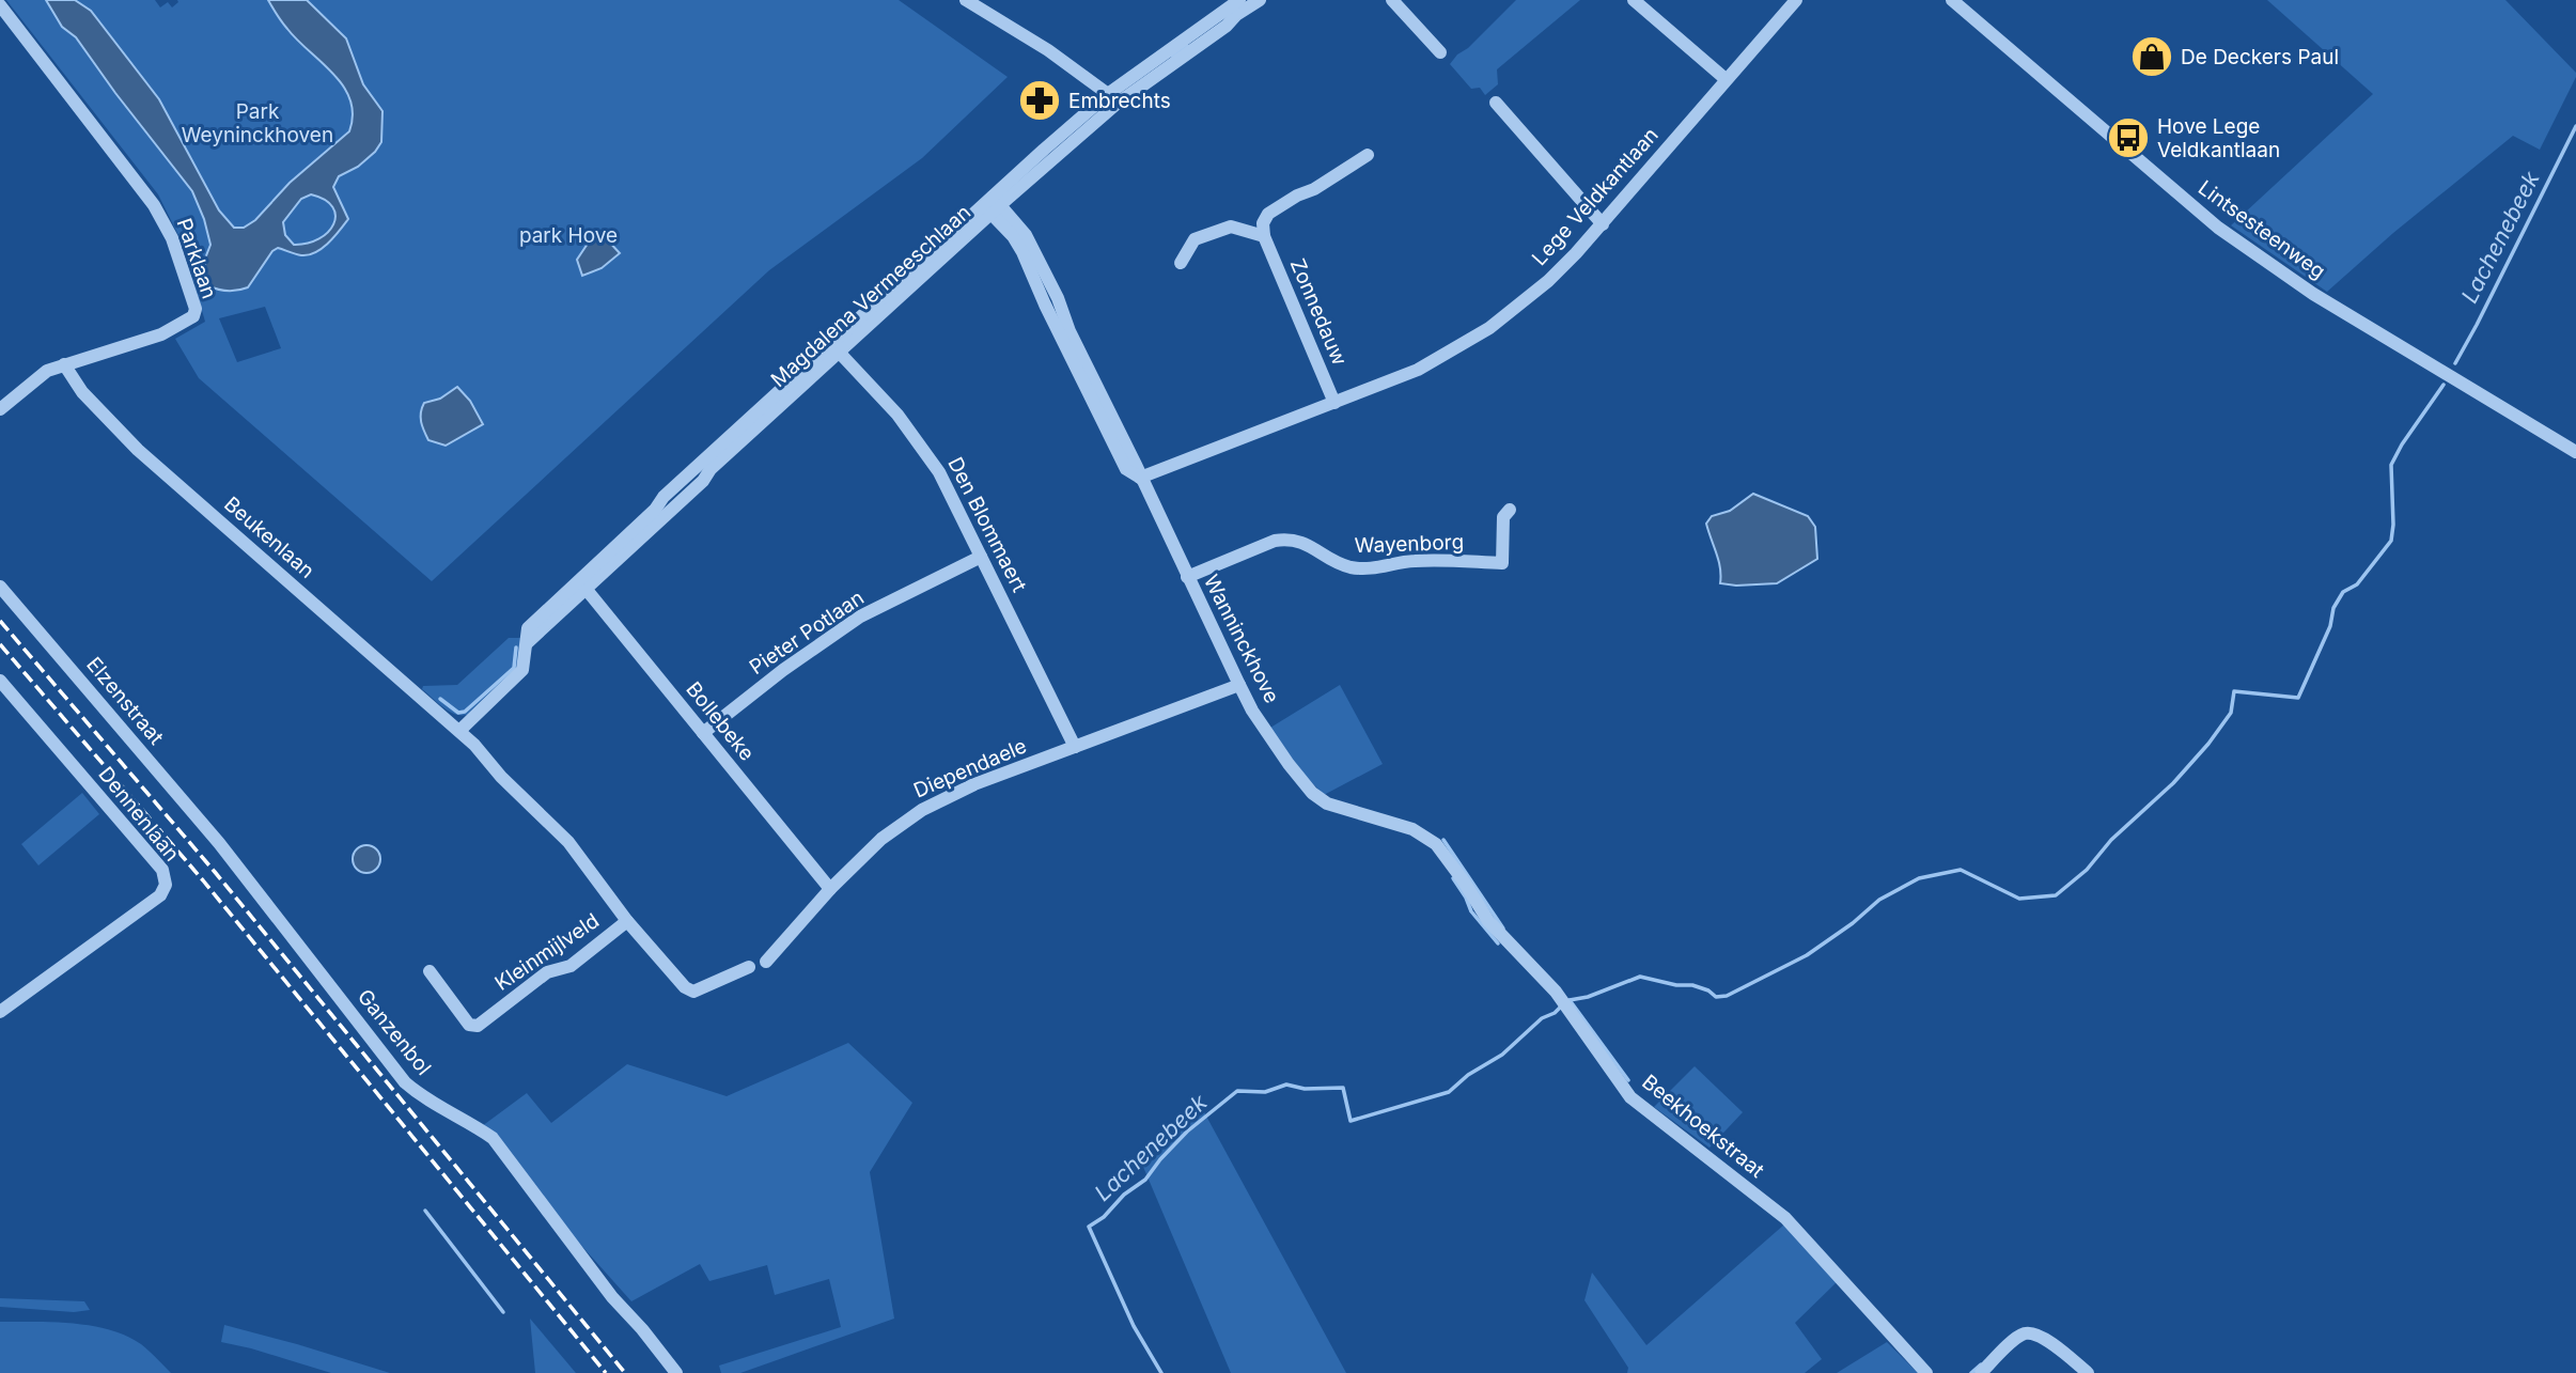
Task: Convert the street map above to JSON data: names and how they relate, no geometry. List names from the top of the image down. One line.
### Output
{"streets":{"street":["Lege Veldkantlaan","Lintsesteenweg","Parklaan","Magdalena Vermeeschlaan","Zonnedauw","Den Blommaert","Beukenlaan","Wayenborg","Pieter Potlaan","Wanninckhove","Elzenstraat","Bollebeke","Diependaele","Dennenlaan","Kleinmijlveld","Ganzenbol","Beekhoekstraat"]},"crossings":[["Lege Veldkantlaan","Zonnedauw"],["Lege Veldkantlaan","Wanninckhove"],["Parklaan","Beukenlaan"],["Magdalena Vermeeschlaan","Den Blommaert"],["Magdalena Vermeeschlaan","Beukenlaan"],["Magdalena Vermeeschlaan","Wanninckhove"],["Magdalena Vermeeschlaan","Bollebeke"],["Magdalena Vermeeschlaan","Kleinmijlveld"],["Den Blommaert","Pieter Potlaan"],["Den Blommaert","Diependaele"],["Beukenlaan","Kleinmijlveld"],["Wayenborg","Wanninckhove"],["Pieter Potlaan","Bollebeke"],["Wanninckhove","Diependaele"],["Wanninckhove","Beekhoekstraat"],["Elzenstraat","Ganzenbol"],["Bollebeke","Diependaele"]],"water":["Lachenebeek"],"parks":["Park Weyninckhoven","park Hove"],"places":{"shop":["De Deckers Paul"],"pharmacy":["Embrechts"],"bus stop":["Hove Lege Veldkantlaan"]}}
